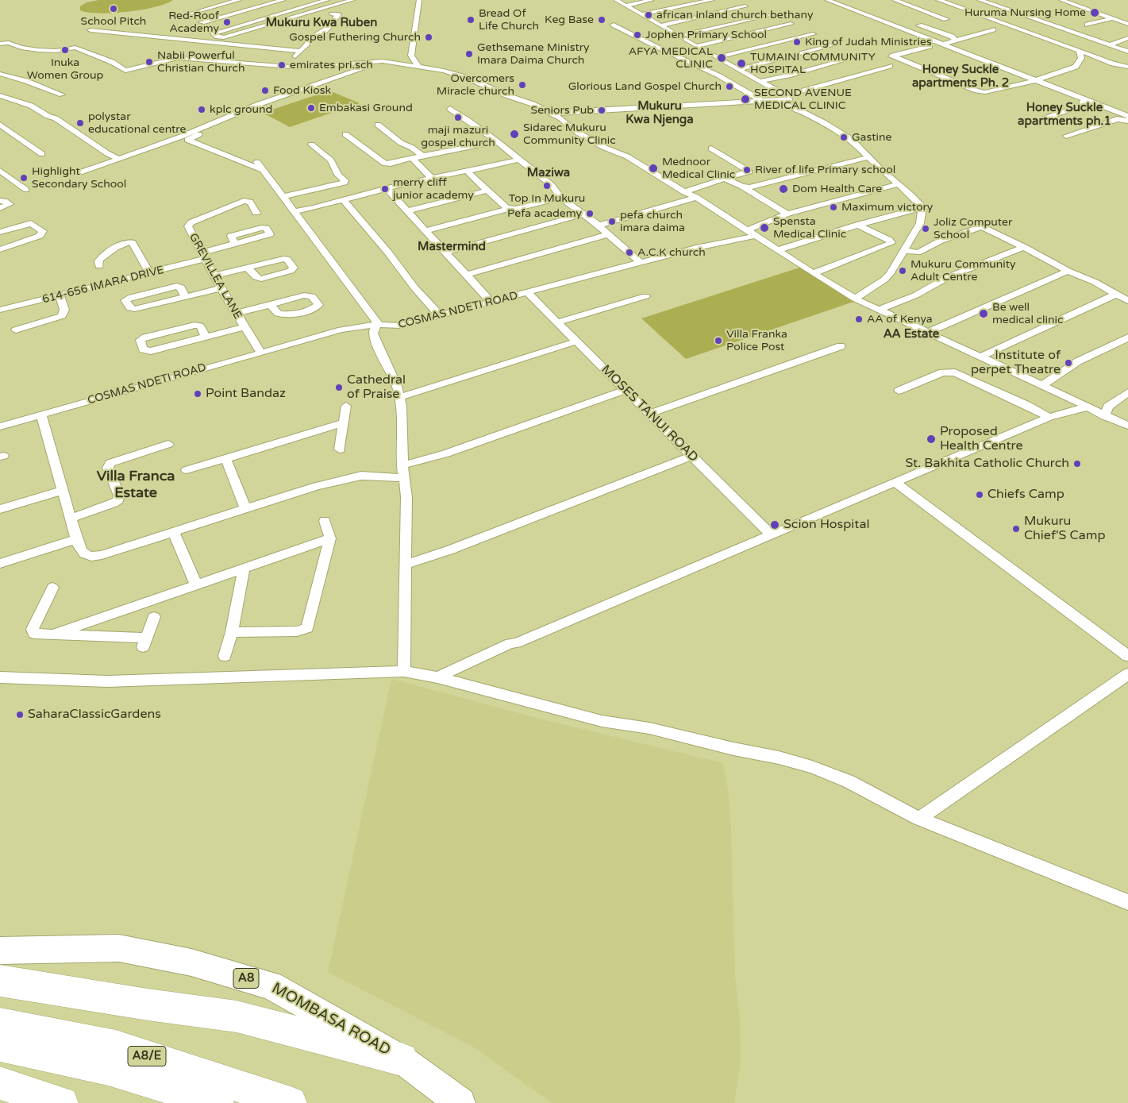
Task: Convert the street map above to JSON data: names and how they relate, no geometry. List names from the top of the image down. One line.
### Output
{"streets":{"highway":["A8","MOMBASA ROAD","A8/E"],"street":["GREVILLEA LANE","614-656 IMARA DRIVE","COSMAS NDETI ROAD","MOSES TANUI ROAD"]},"crossings":[["GREVILLEA LANE","614-656 IMARA DRIVE"],["GREVILLEA LANE","COSMAS NDETI ROAD"],["COSMAS NDETI ROAD","MOSES TANUI ROAD"]],"districts":["Mukuru Kwa Ruben","Honey Suckle apartments Ph. 2","Mukuru Kwa Njenga","Honey Suckle apartments ph.1","Maziwa","Mastermind","AA Estate","Villa Franca Estate"],"places":["School Pitch","Huruma Nursing Home","african inland church bethany","Bread Of Life Church","Keg Base","Red-Roof Academy","Jophen Primary School","Gospel Futhering Church","King of Judah Ministries","Inuka Women Group","Gethsemane Ministry Imara Daima Church","AFYA MEDICAL CLINIC","Nabii Powerful Christian Church","TUMAINI COMMUNITY HOSPITAL","emirates pri.sch","Overcomers Miracle church","Glorious Land Gospel Church","Food Kiosk","SECOND AVENUE MEDICAL CLINIC","Embakasi Ground","kplc ground","Seniors Pub","maji mazuri gospel church","polystar educational centre","Sidarec Mukuru Community Clinic","Gastine","Mednoor Medical Clinic","River of life Primary school","Highlight Secondary School","Top In Mukuru","merry cliff junior academy","Dom Health Care","Maximum victory","Pefa academy","pefa church imara daima","Spensta Medical Clinic","Joliz Computer School","A.C.K church","Mukuru Community Adult Centre","Be well medical clinic","AA of Kenya","Villa Franka Police Post","Institute of perpet Theatre","Cathedral of Praise","Point Bandaz","Proposed Health Centre","St. Bakhita Catholic Church","Chiefs Camp","Scion Hospital","Mukuru Chief'S Camp","SaharaClassicGardens"]}
